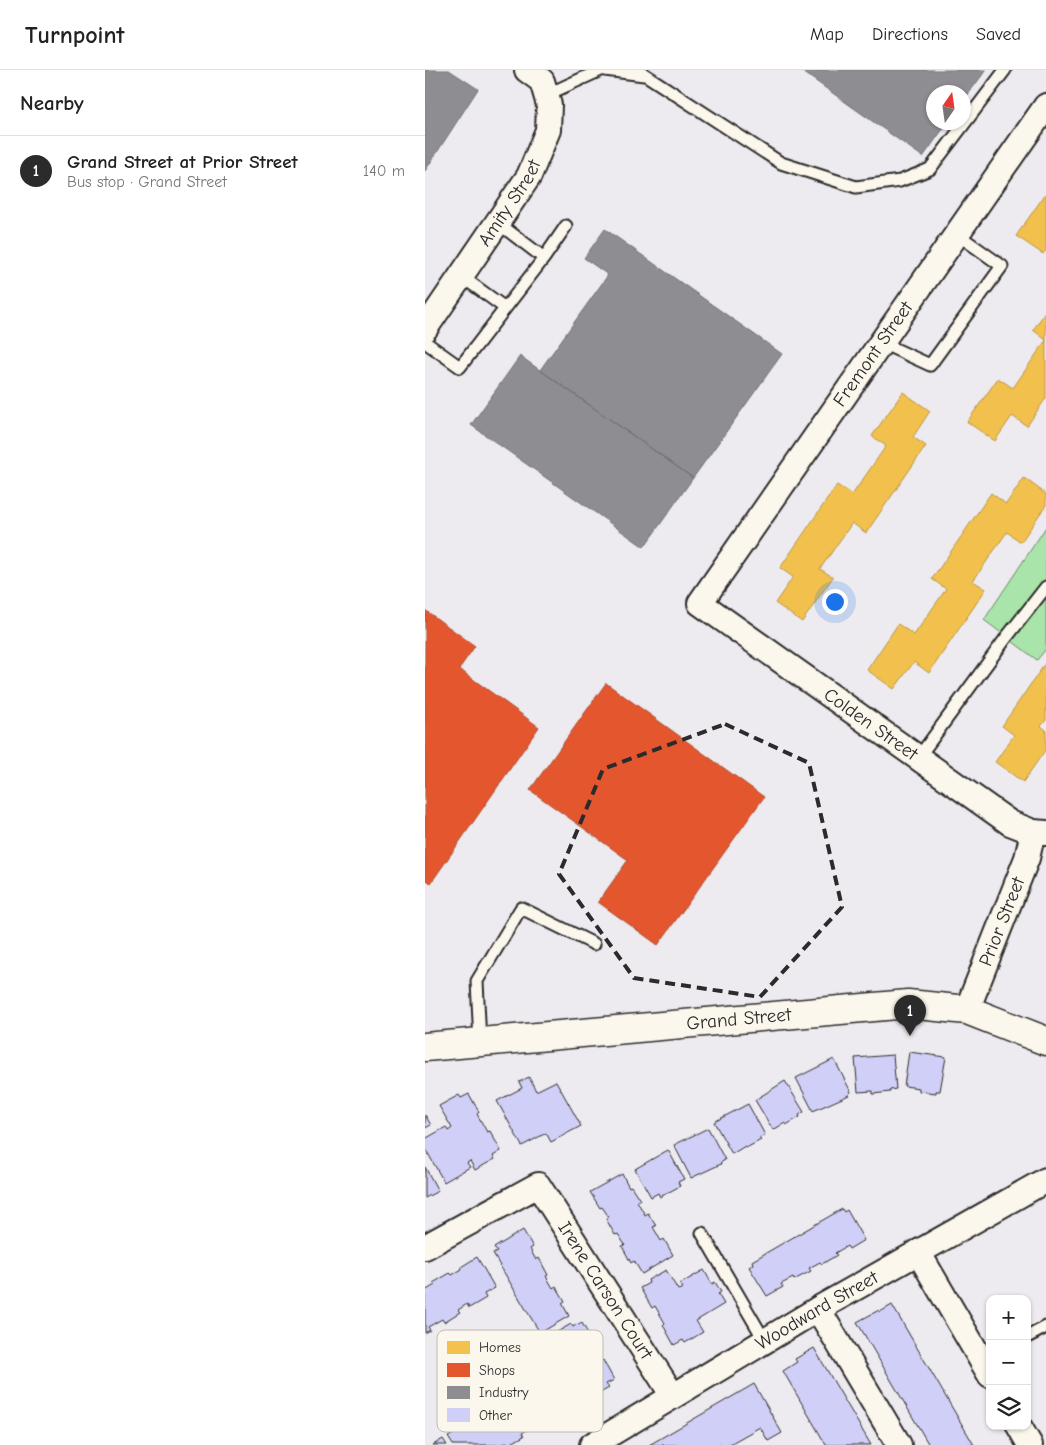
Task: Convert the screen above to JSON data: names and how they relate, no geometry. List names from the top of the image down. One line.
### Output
{"streets":{"main road":["Grand Street"],"street":["Amity Street","Fremont Street","Colden Street","Prior Street","Irene Carson Court","Woodward Street"]},"crossings":[["Fremont Street","Colden Street"],["Colden Street","Prior Street"],["Prior Street","Grand Street"],["Irene Carson Court","Woodward Street"]],"legend":["Homes","Shops","Industry","Other"],"north":"top","page":{"header":"Turnpoint","nav":["Map","Directions","Saved"],"heading":"Nearby","list":[{"mark":"1","name":"Grand Street at Prior Street","note":"Bus stop · Grand Street","value":"140 m"}],"pins":"1","map_buttons":["+","−"]}}
